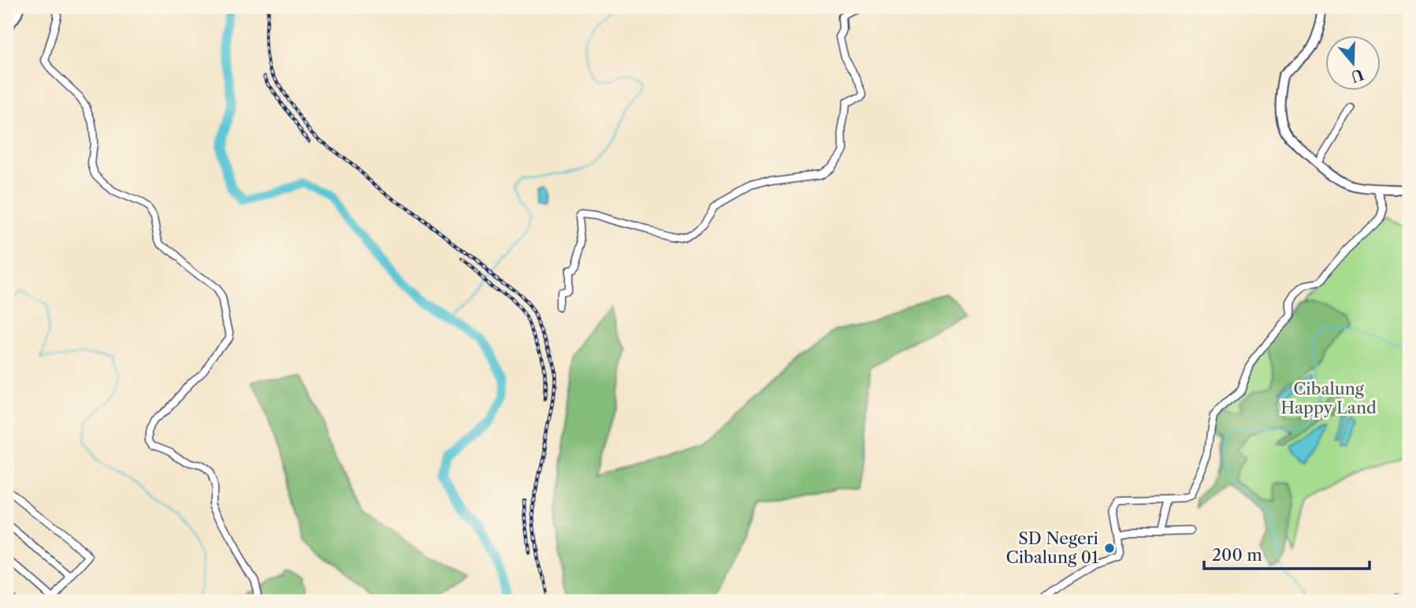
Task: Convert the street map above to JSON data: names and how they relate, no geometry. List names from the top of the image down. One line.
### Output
{"parks":["Cibalung Happy Land"],"places":["SD Negeri Cibalung 01"],"scale_bar":"200 m","north":"bottom"}
